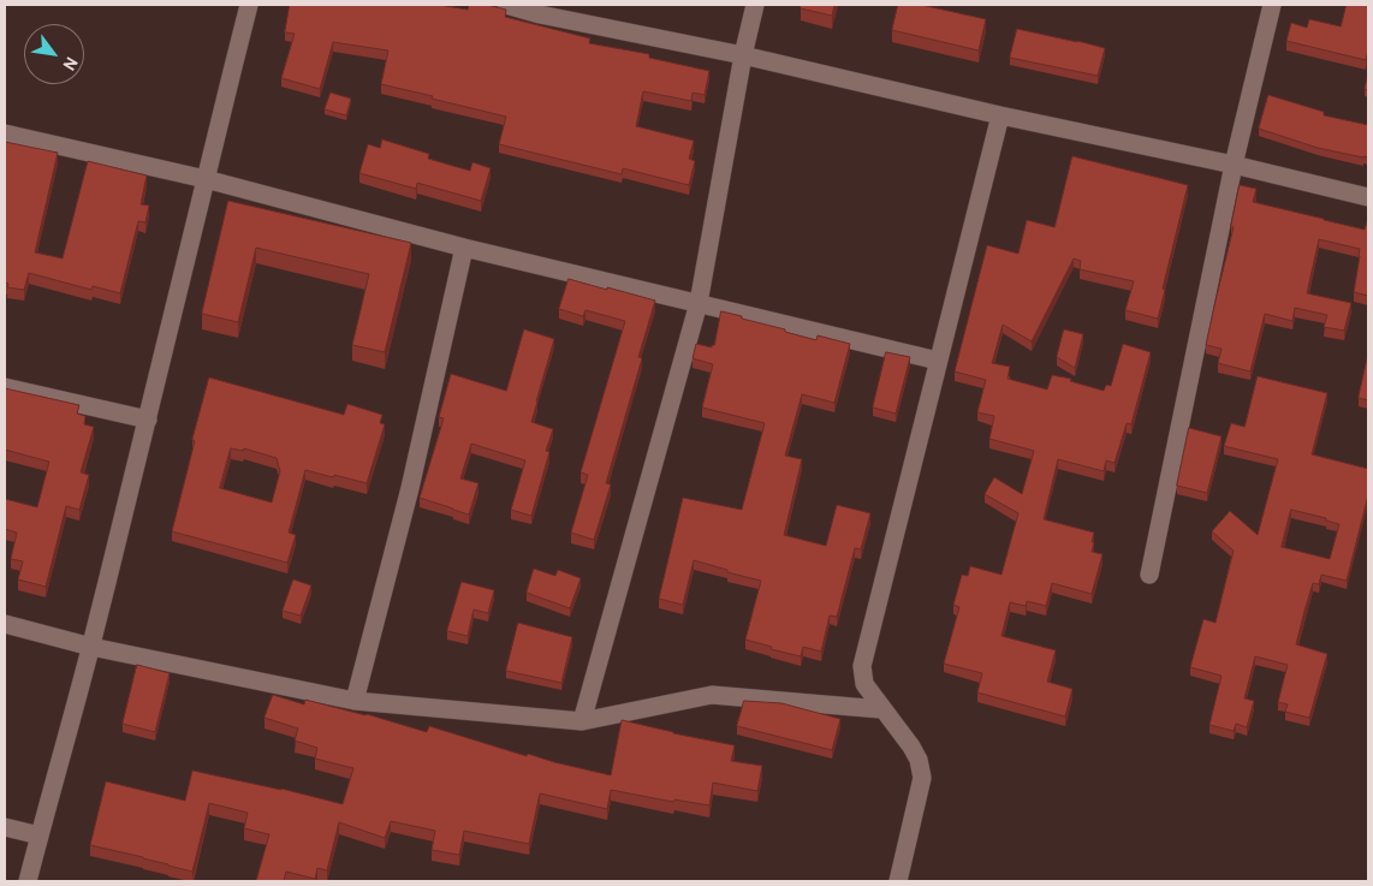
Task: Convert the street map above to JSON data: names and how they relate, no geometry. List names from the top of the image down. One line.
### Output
{"north":"bottom right"}
